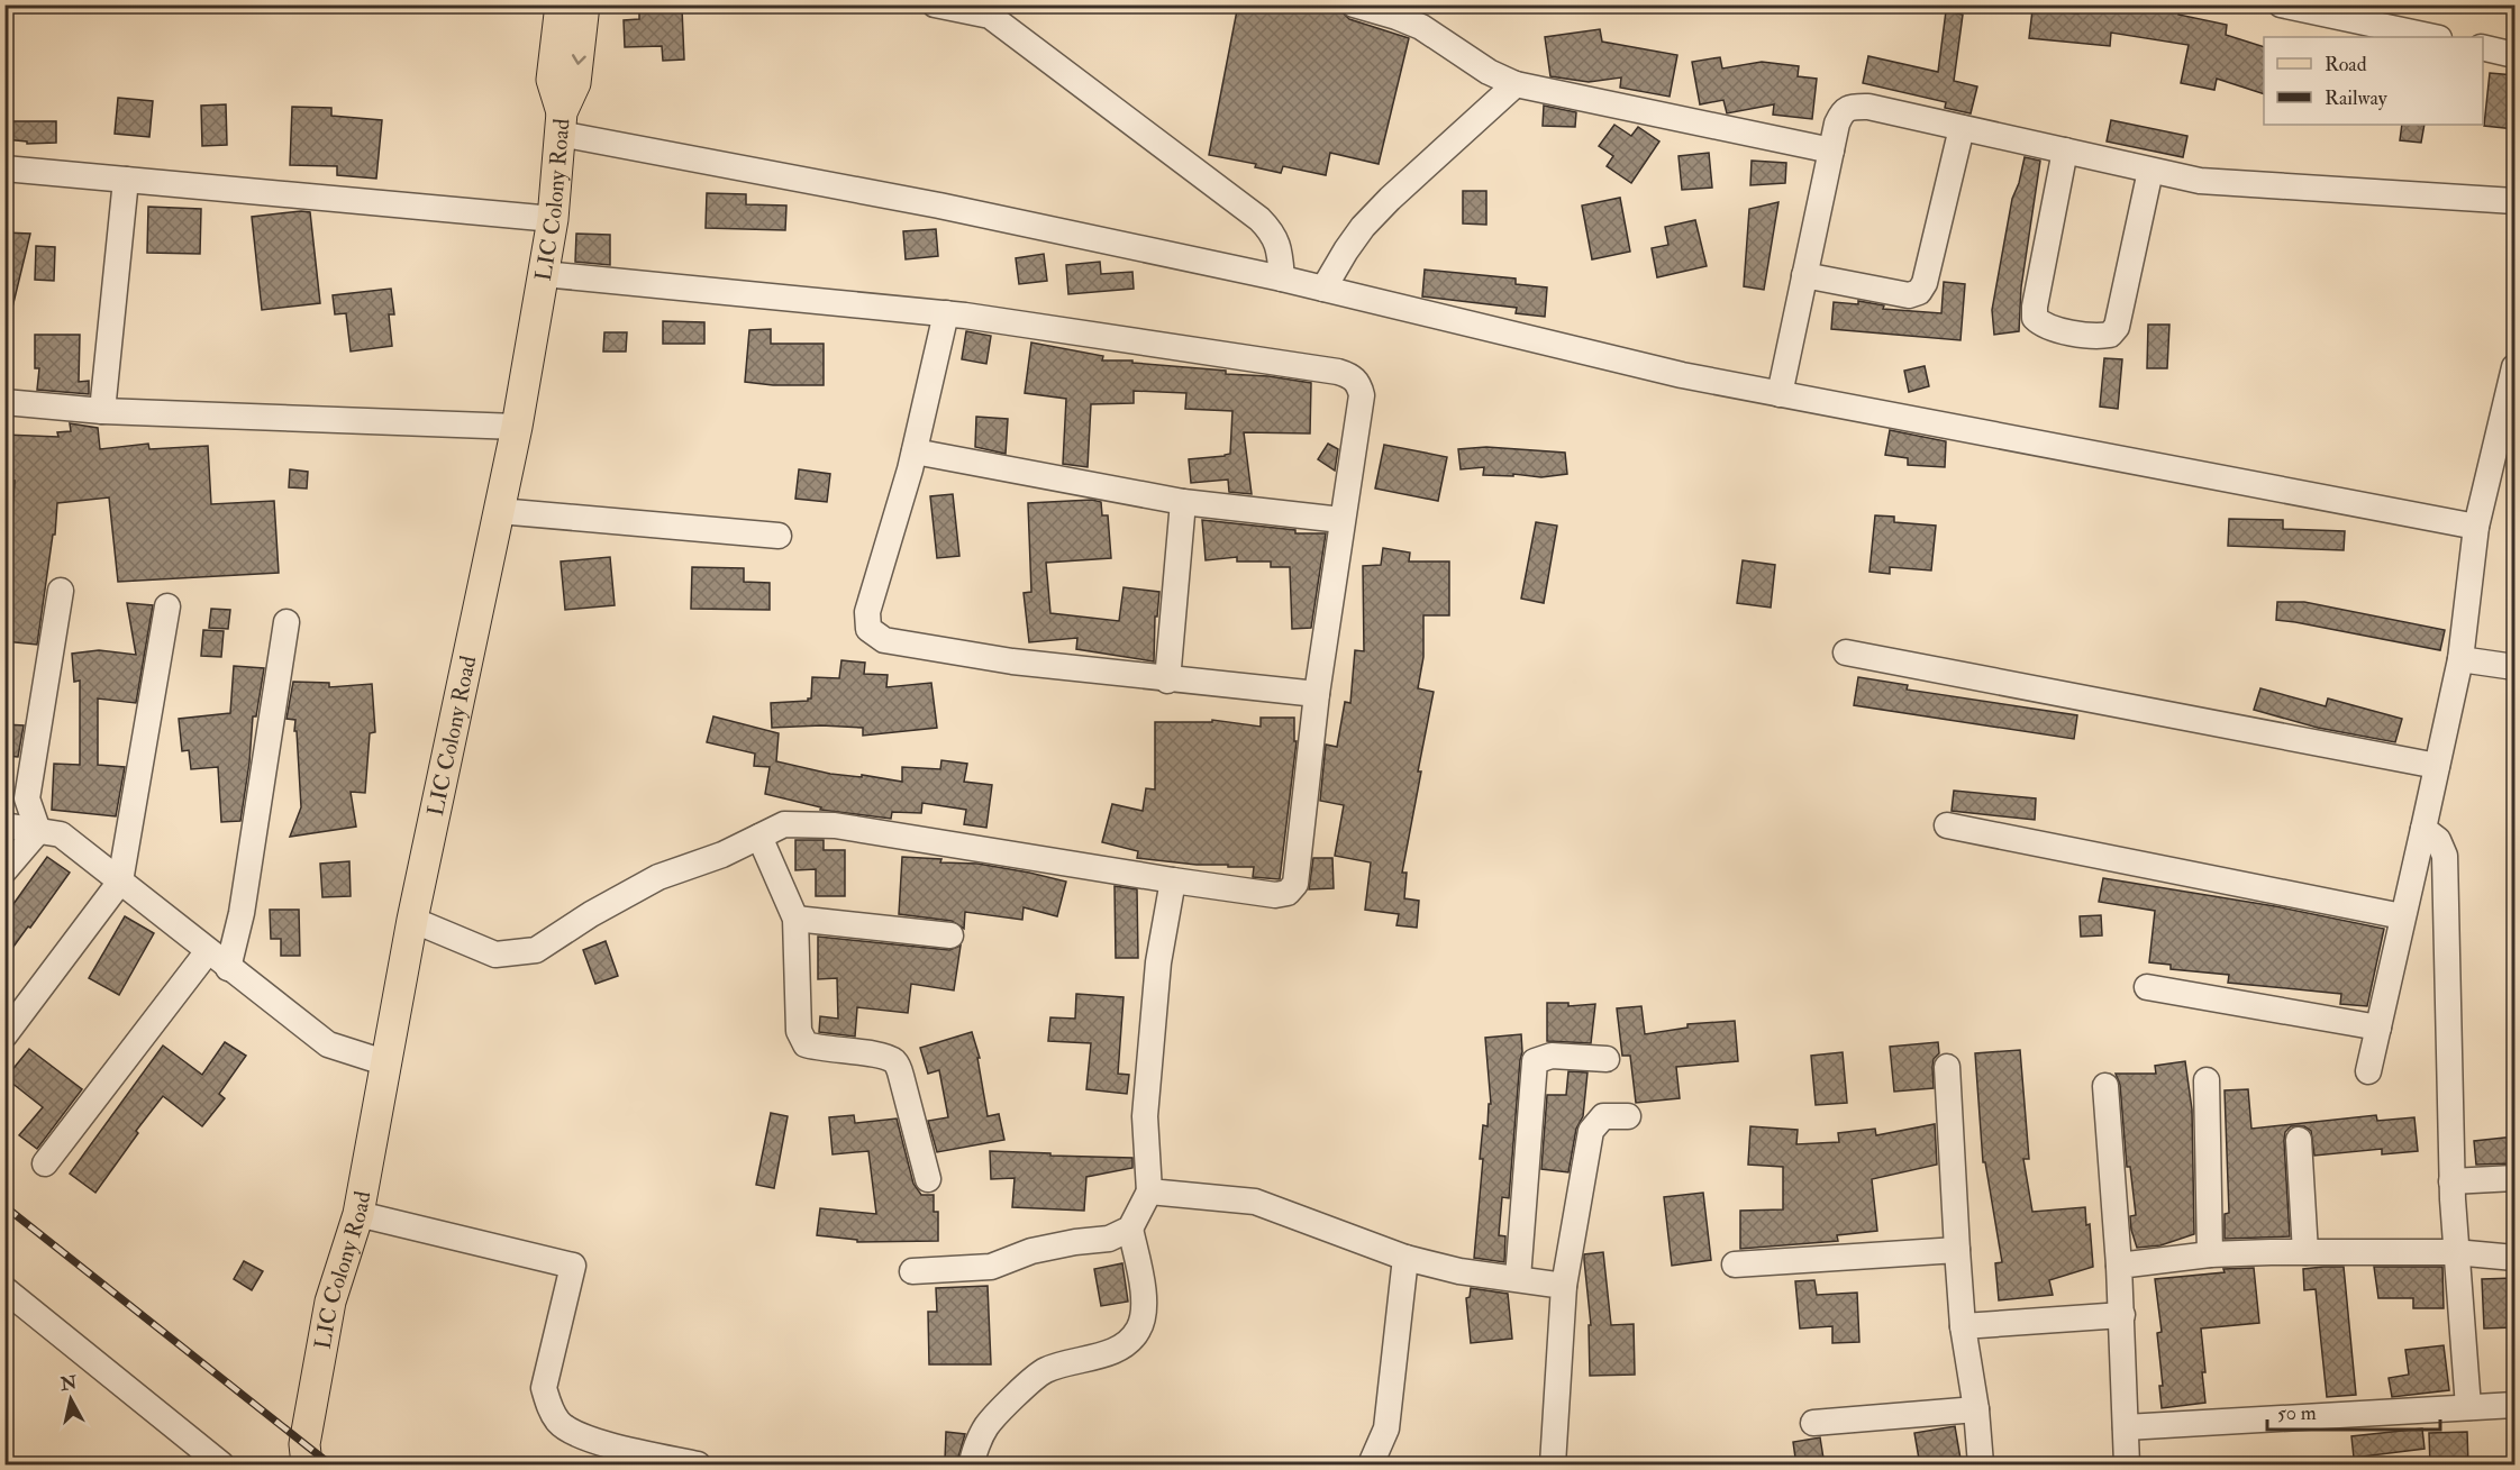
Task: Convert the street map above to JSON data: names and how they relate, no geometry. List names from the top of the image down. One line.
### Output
{"streets":{"main road":["LIC Colony Road"]},"legend":["Road","Railway"],"scale_bar":"50 m","north":"top"}
